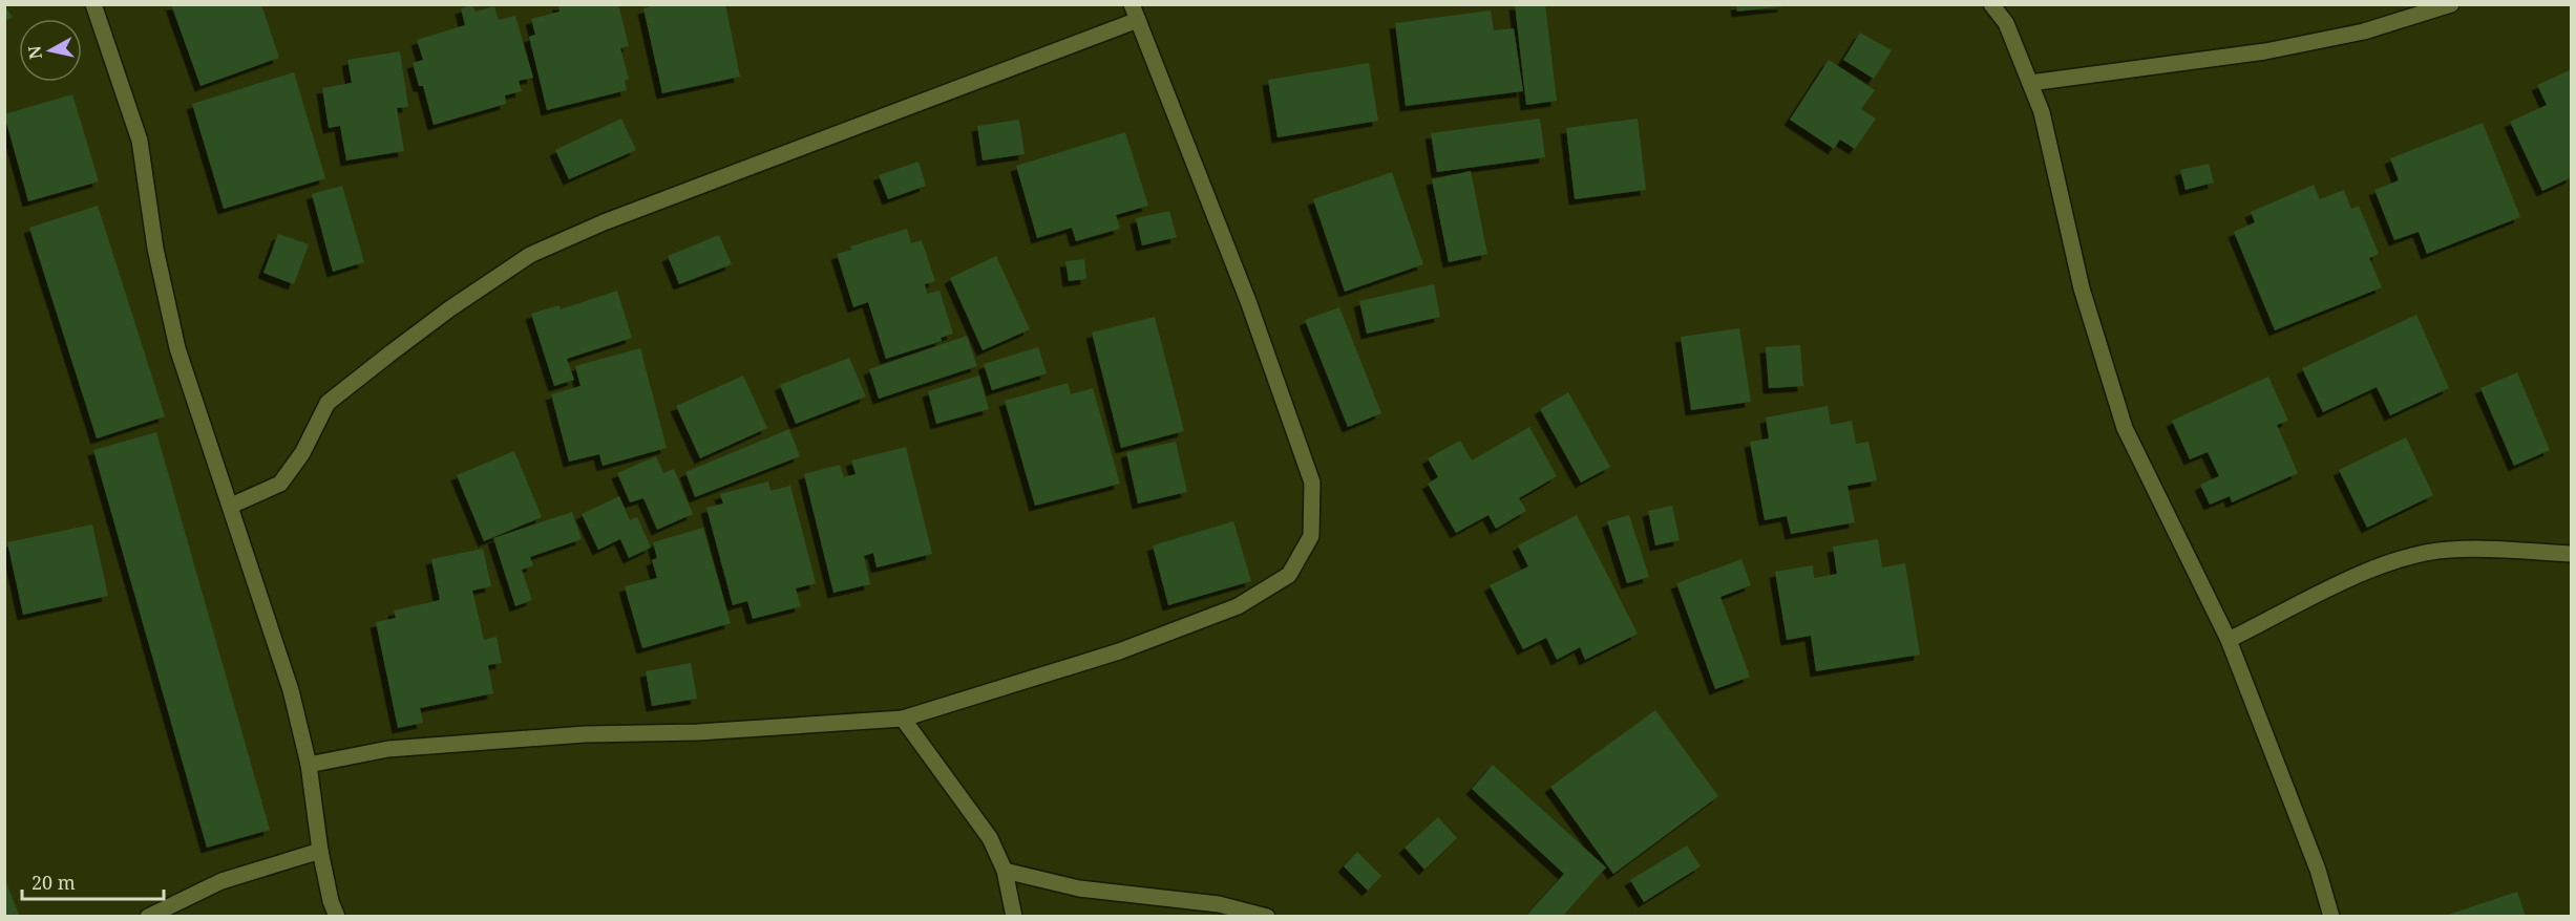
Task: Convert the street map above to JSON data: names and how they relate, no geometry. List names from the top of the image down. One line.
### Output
{"scale_bar":"20 m","north":"left"}
